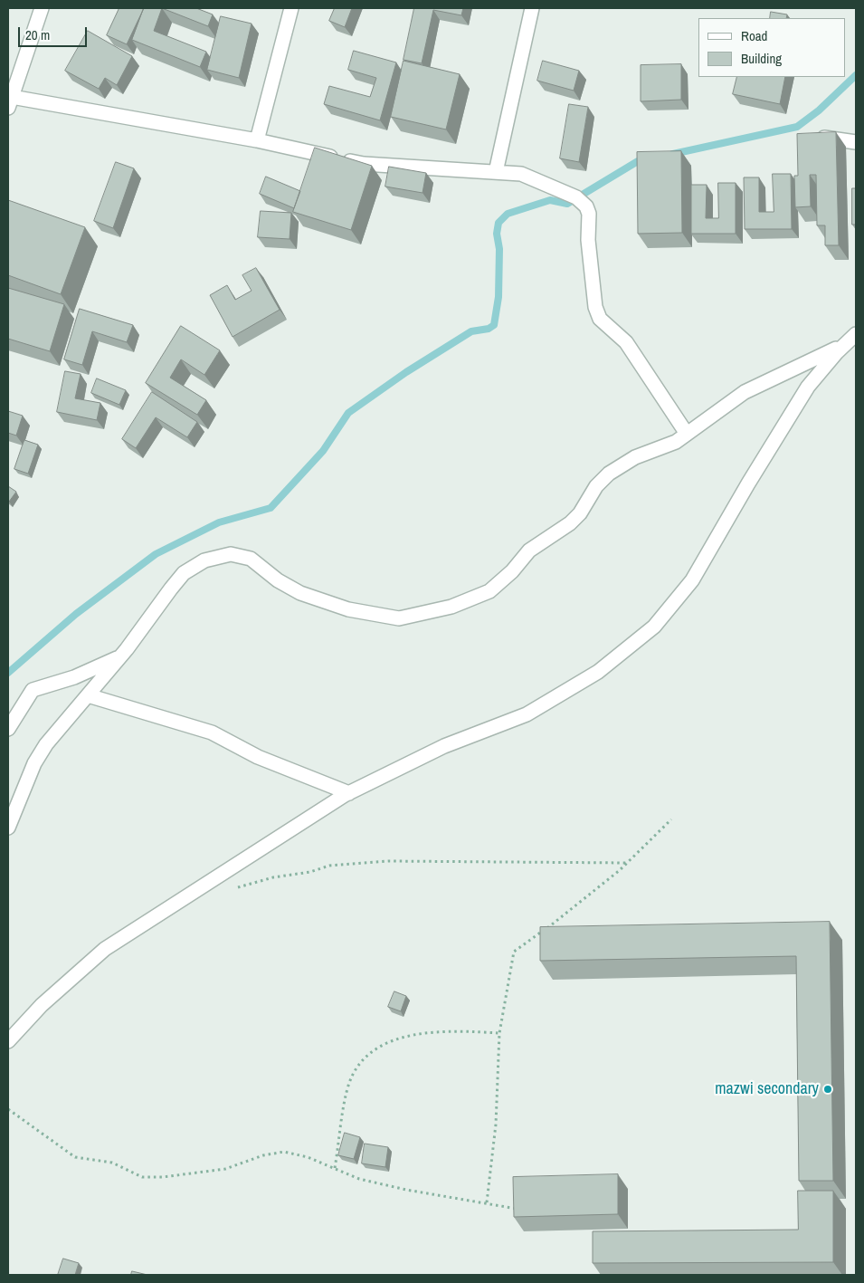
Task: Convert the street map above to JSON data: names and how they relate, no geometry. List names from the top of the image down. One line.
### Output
{"places":["mazwi secondary"],"legend":["Road","Building"],"scale_bar":"20 m"}
